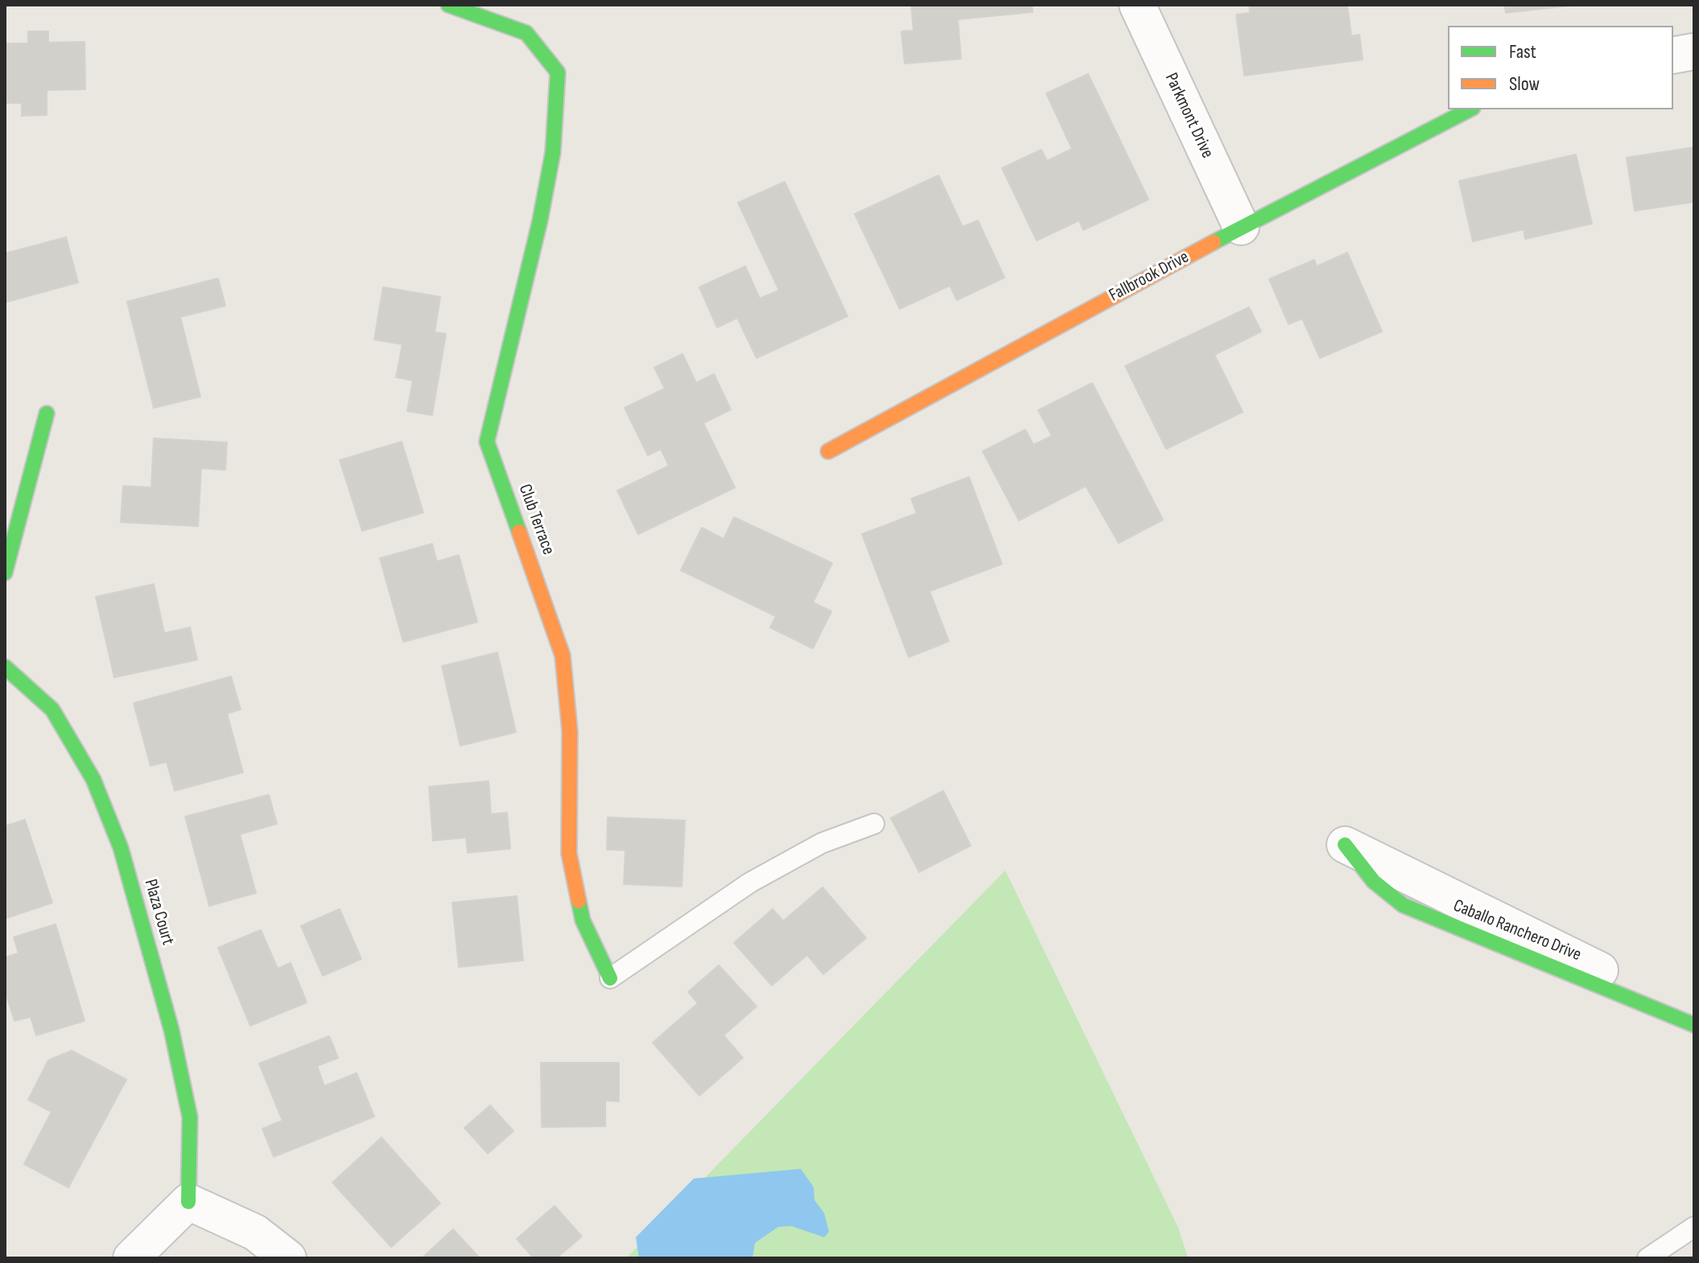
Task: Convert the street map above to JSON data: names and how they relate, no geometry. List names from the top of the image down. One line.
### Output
{"streets":{"street":["Parkmont Drive","Fallbrook Drive","Club Terrace","Plaza Court","Caballo Ranchero Drive"]},"crossings":[["Parkmont Drive","Fallbrook Drive"]],"legend":["Fast","Slow"]}
